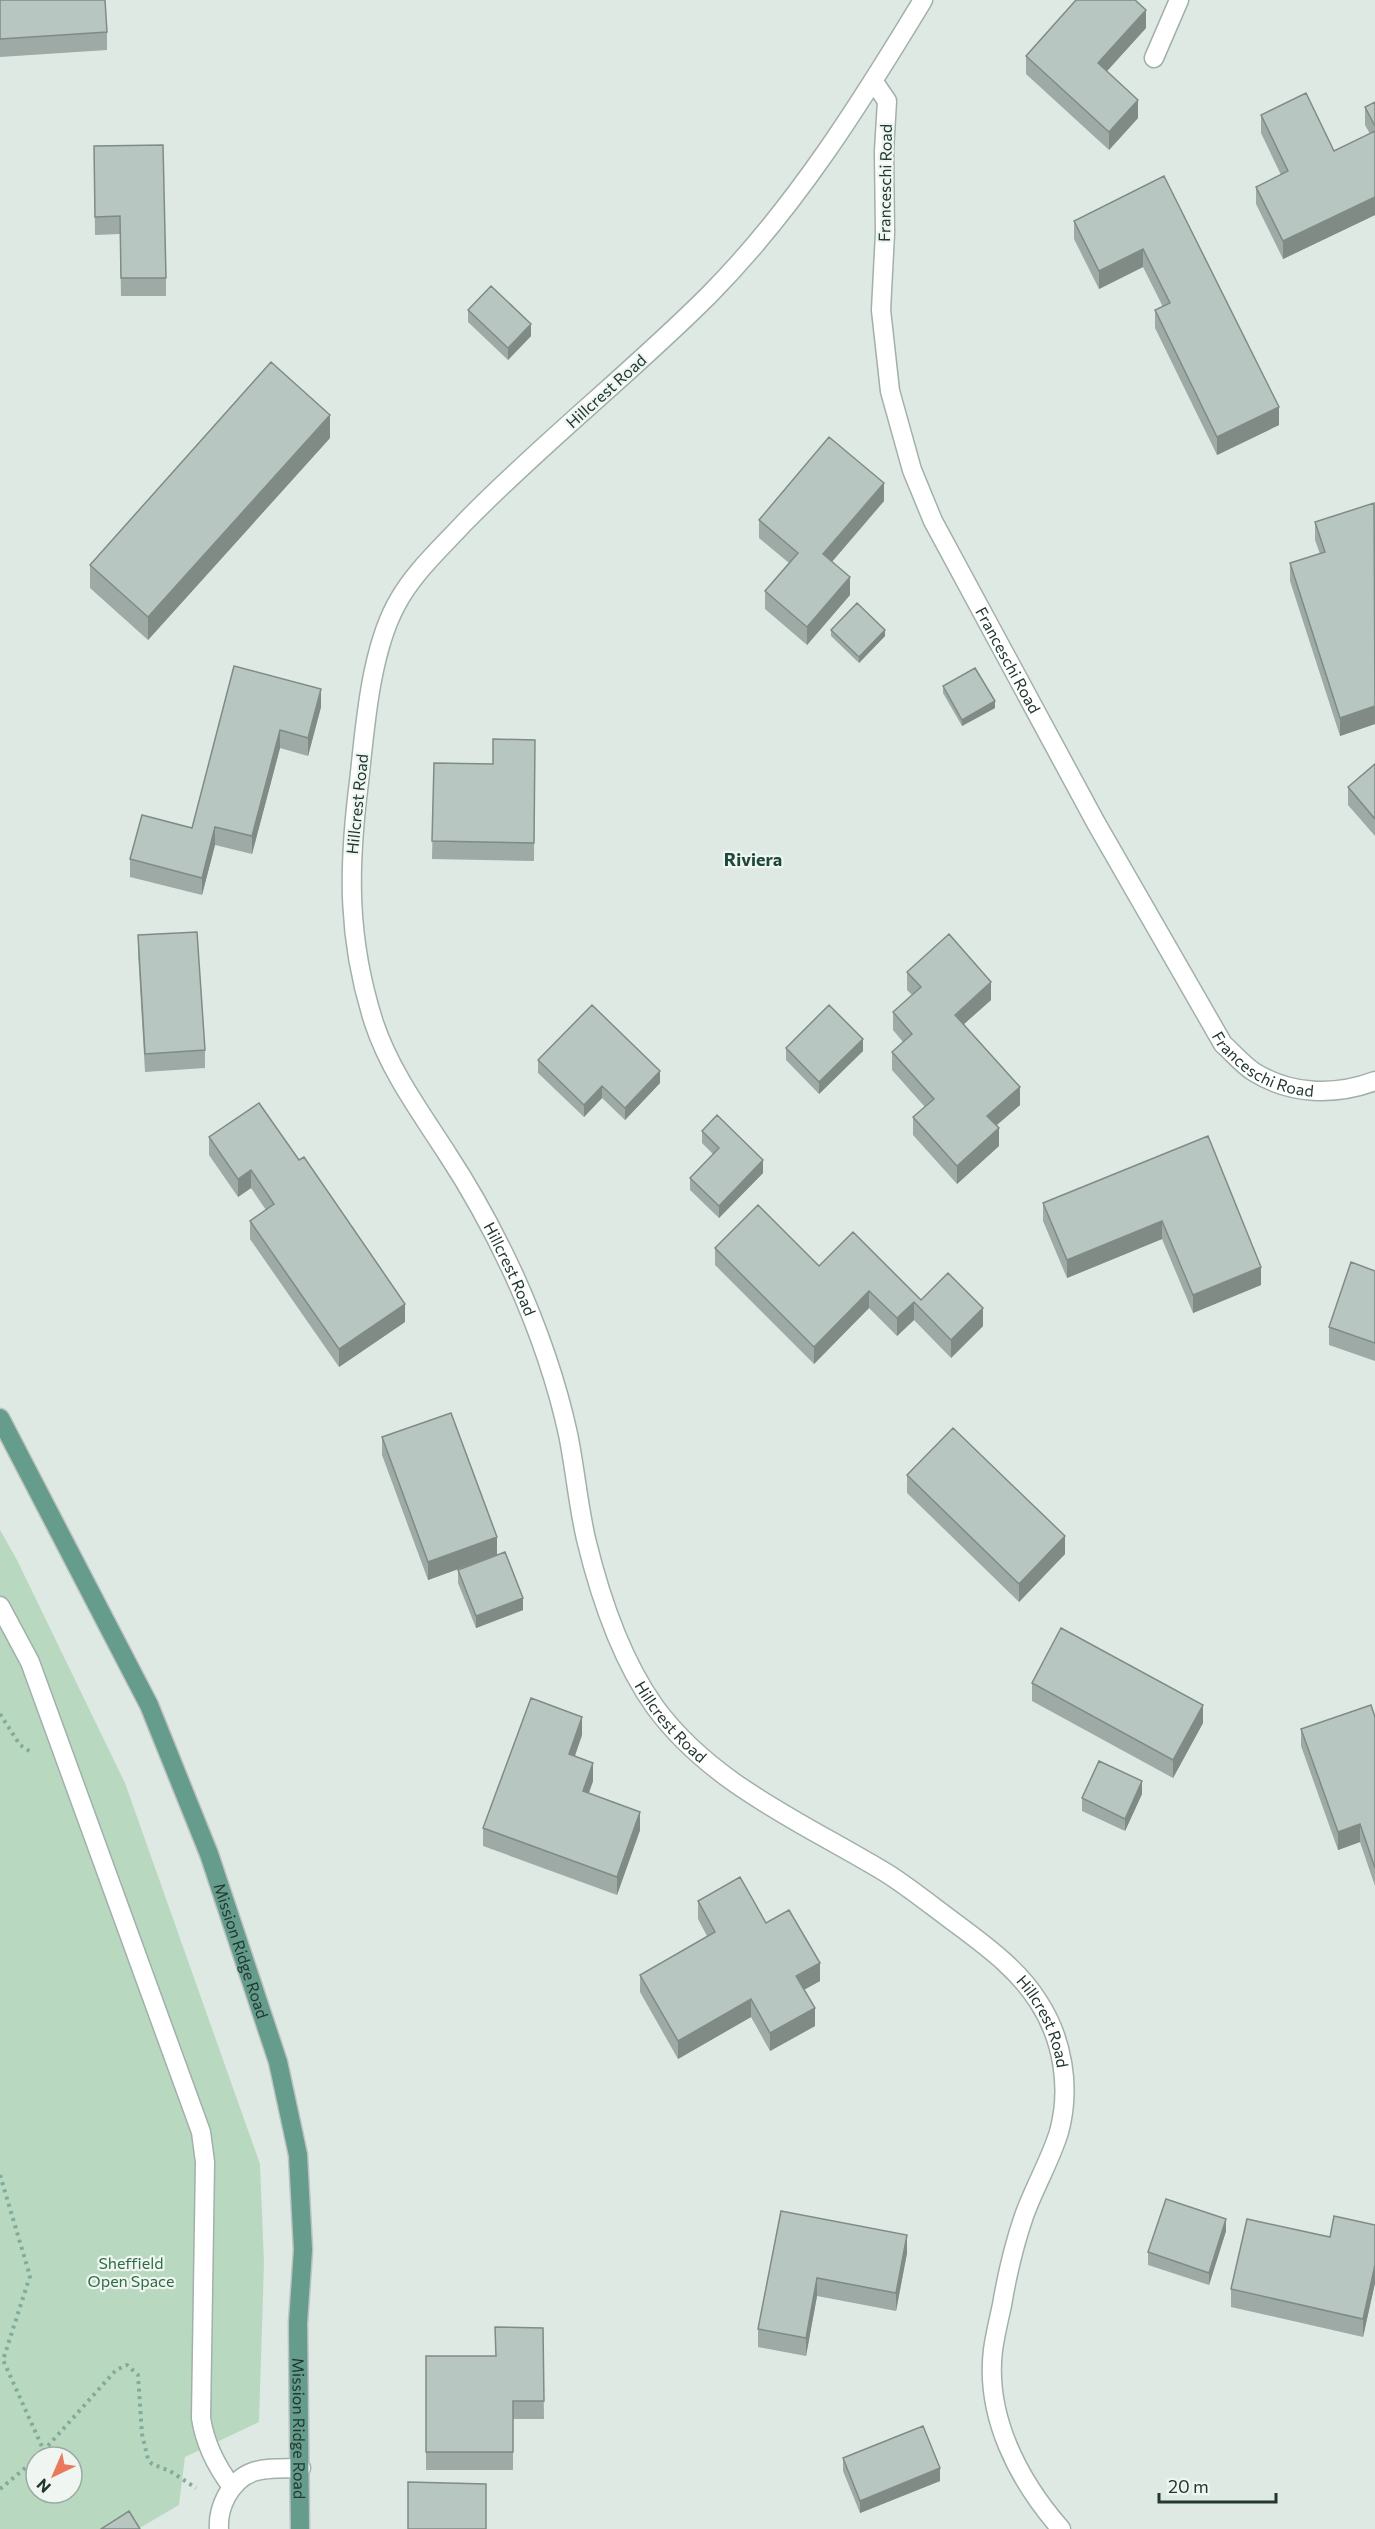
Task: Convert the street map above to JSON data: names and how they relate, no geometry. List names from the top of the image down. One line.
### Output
{"streets":{"main road":["Mission Ridge Road"],"street":["Franceschi Road","Hillcrest Road"]},"crossings":[["Franceschi Road","Hillcrest Road"]],"districts":["Riviera"],"parks":["Sheffield Open Space"],"scale_bar":"20 m","north":"bottom left"}
